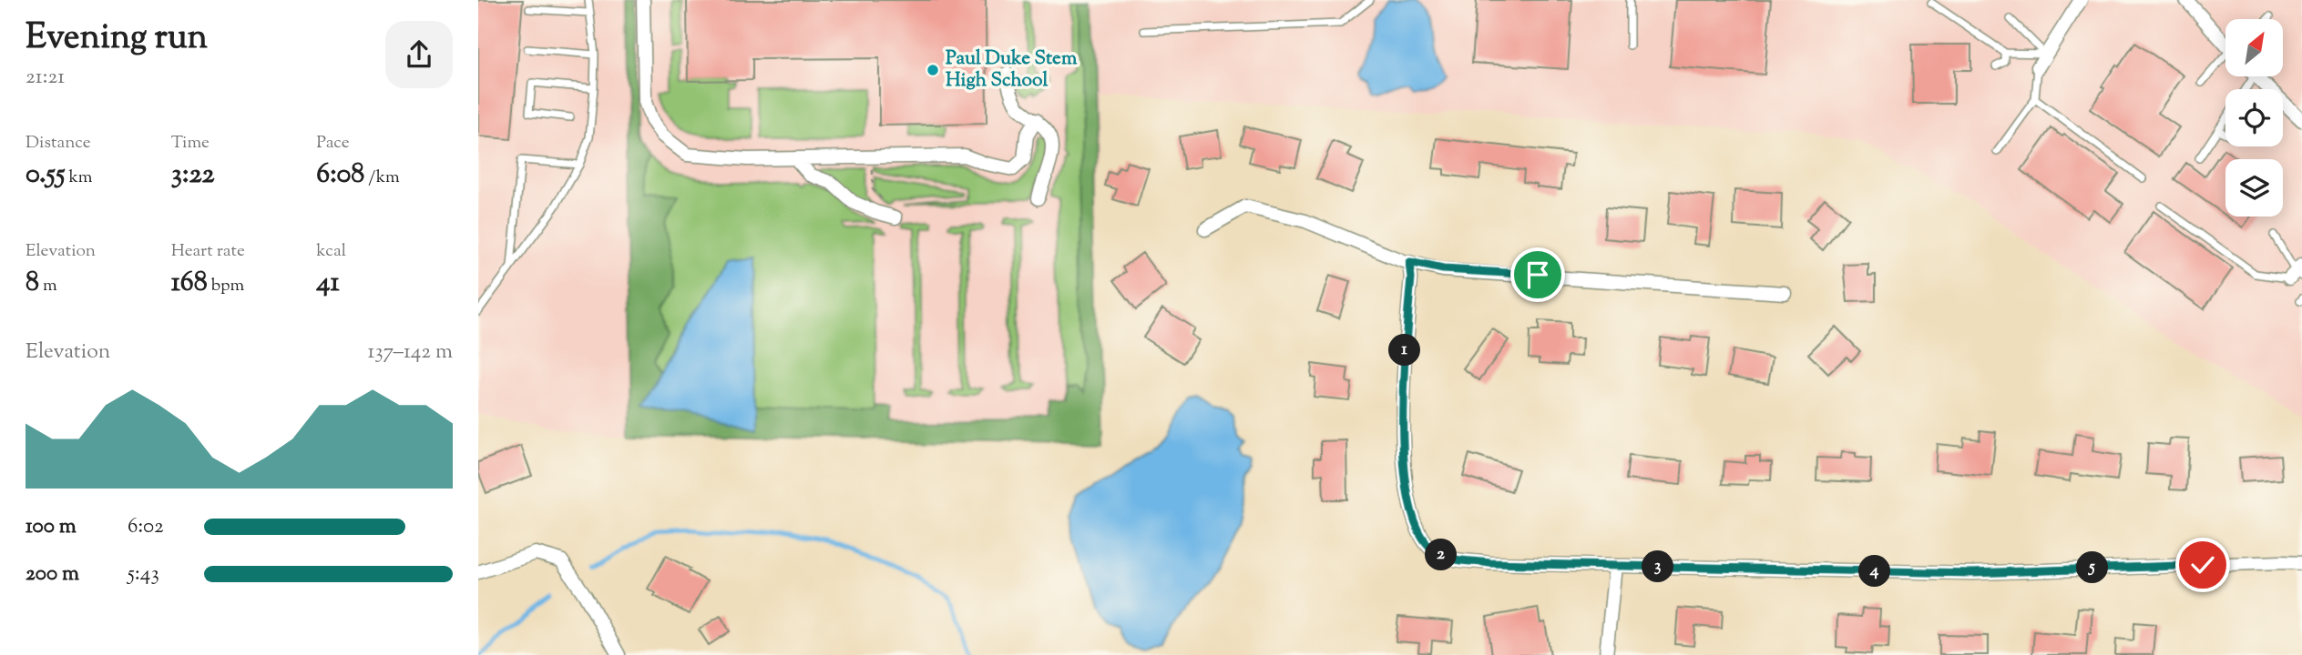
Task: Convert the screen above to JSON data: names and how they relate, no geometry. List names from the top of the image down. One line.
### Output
{"places":["Paul Duke Stem High School"],"north":"top right","page":{"heading":["Evening run","21:21"],"stats":[["Distance","0.55 km"],["Time","3:22"],["Pace","6:08 /km"],["Elevation","8 m"],["Heart rate","168 bpm"],["kcal","41"]],"chart":["Elevation","137–142 m"],"pins":["1","2","3","5","4"],"list":[{"name":"100 m","note":"6:02"},{"name":"200 m","note":"5:43"}]}}
